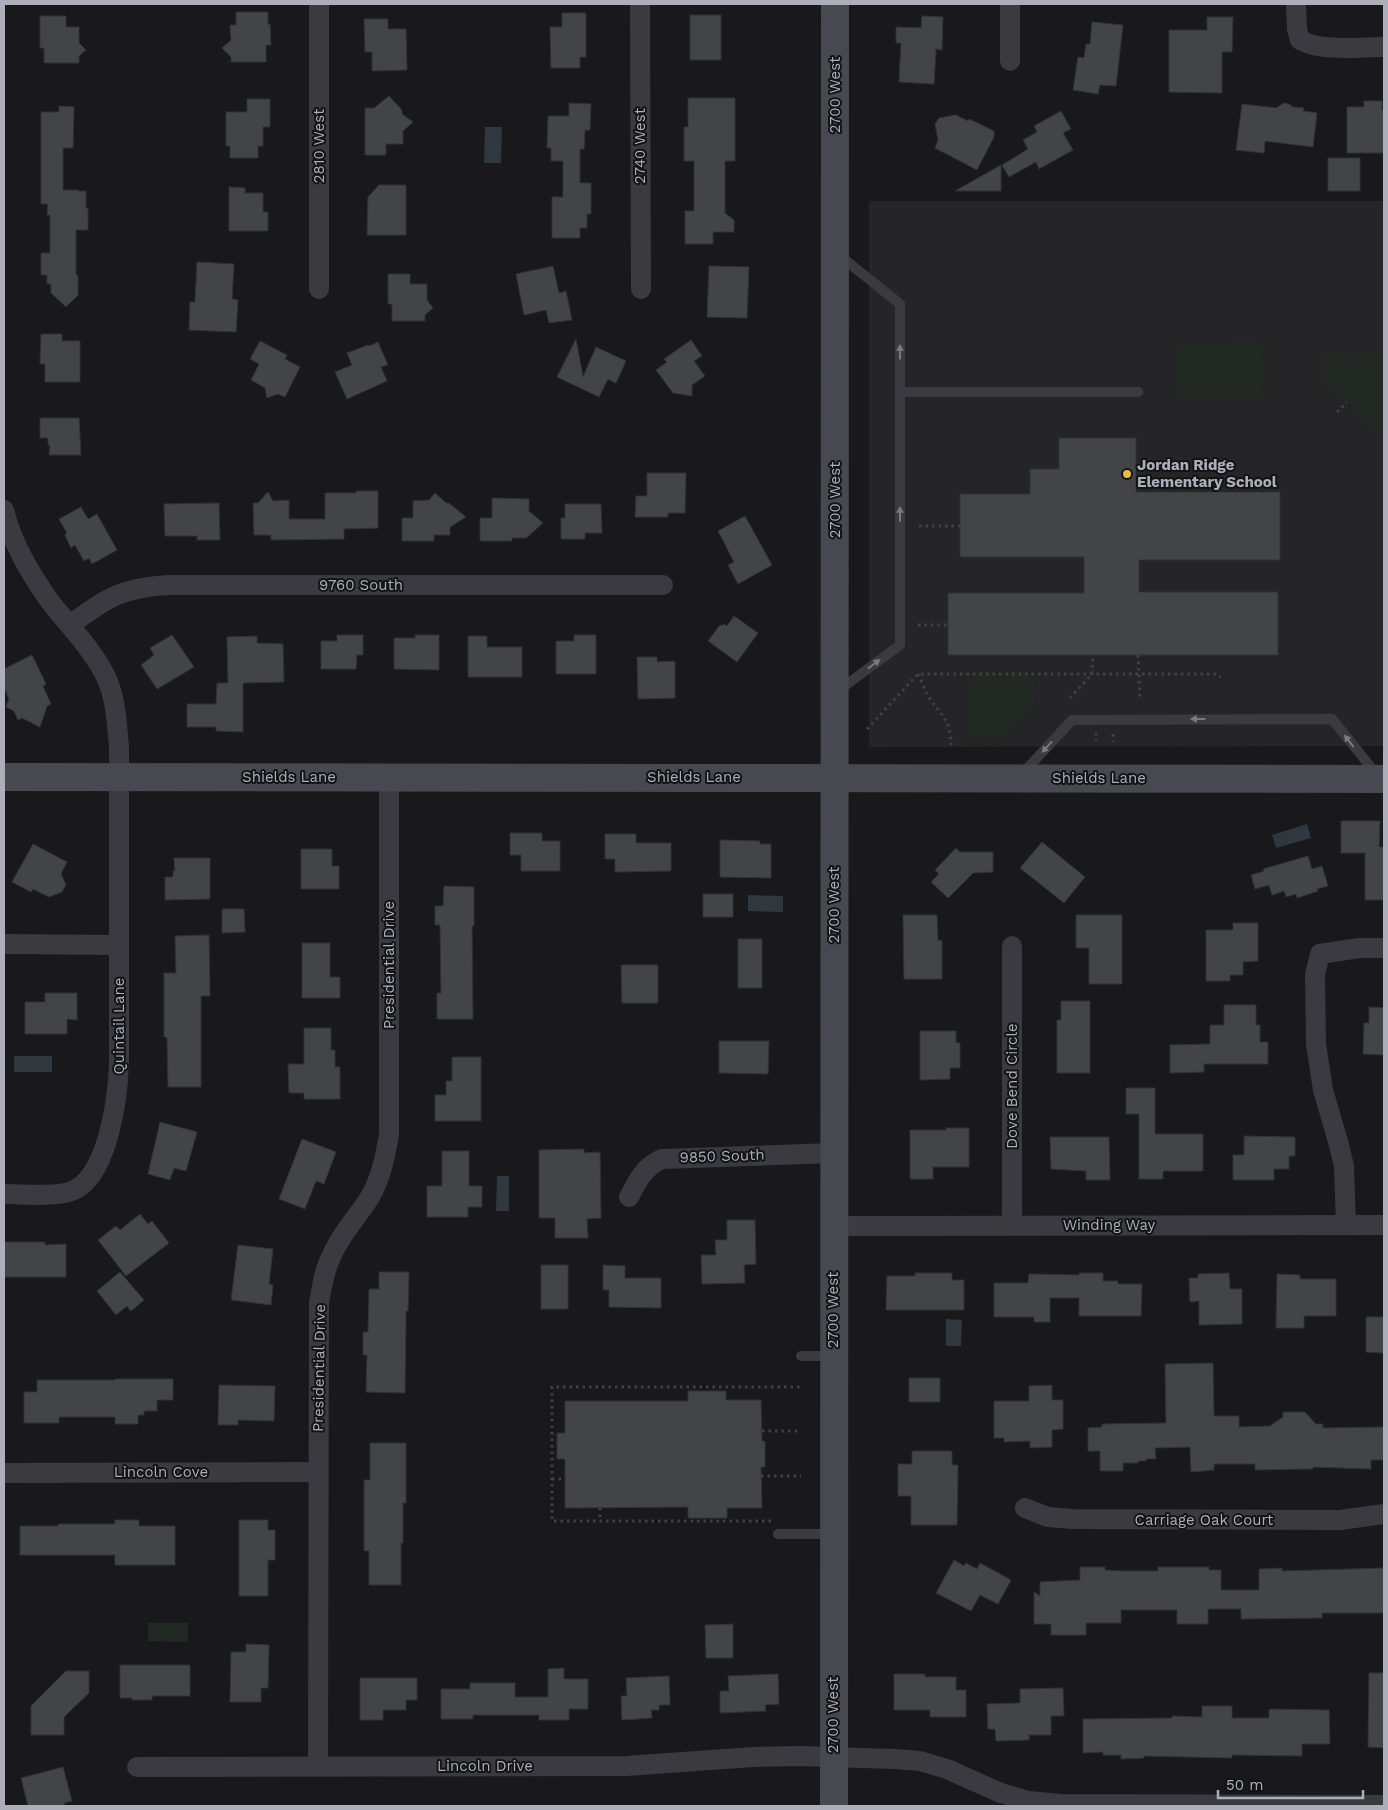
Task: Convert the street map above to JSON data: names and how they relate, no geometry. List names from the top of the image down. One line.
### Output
{"streets":{"main road":["2700 West","Shields Lane"],"street":["2810 West","2740 West","9760 South","Presidential Drive","Quintail Lane","Dove Bend Circle","9850 South","Winding Way","Lincoln Cove","Carriage Oak Court","Lincoln Drive"]},"crossings":[["2700 West","Shields Lane"],["2700 West","9850 South"],["2700 West","Winding Way"],["2700 West","Lincoln Drive"],["9760 South","Quintail Lane"],["Shields Lane","Presidential Drive"],["Shields Lane","Quintail Lane"],["Presidential Drive","Lincoln Cove"],["Presidential Drive","Lincoln Drive"],["Dove Bend Circle","Winding Way"]],"places":["Jordan Ridge Elementary School"],"scale_bar":"50 m"}
